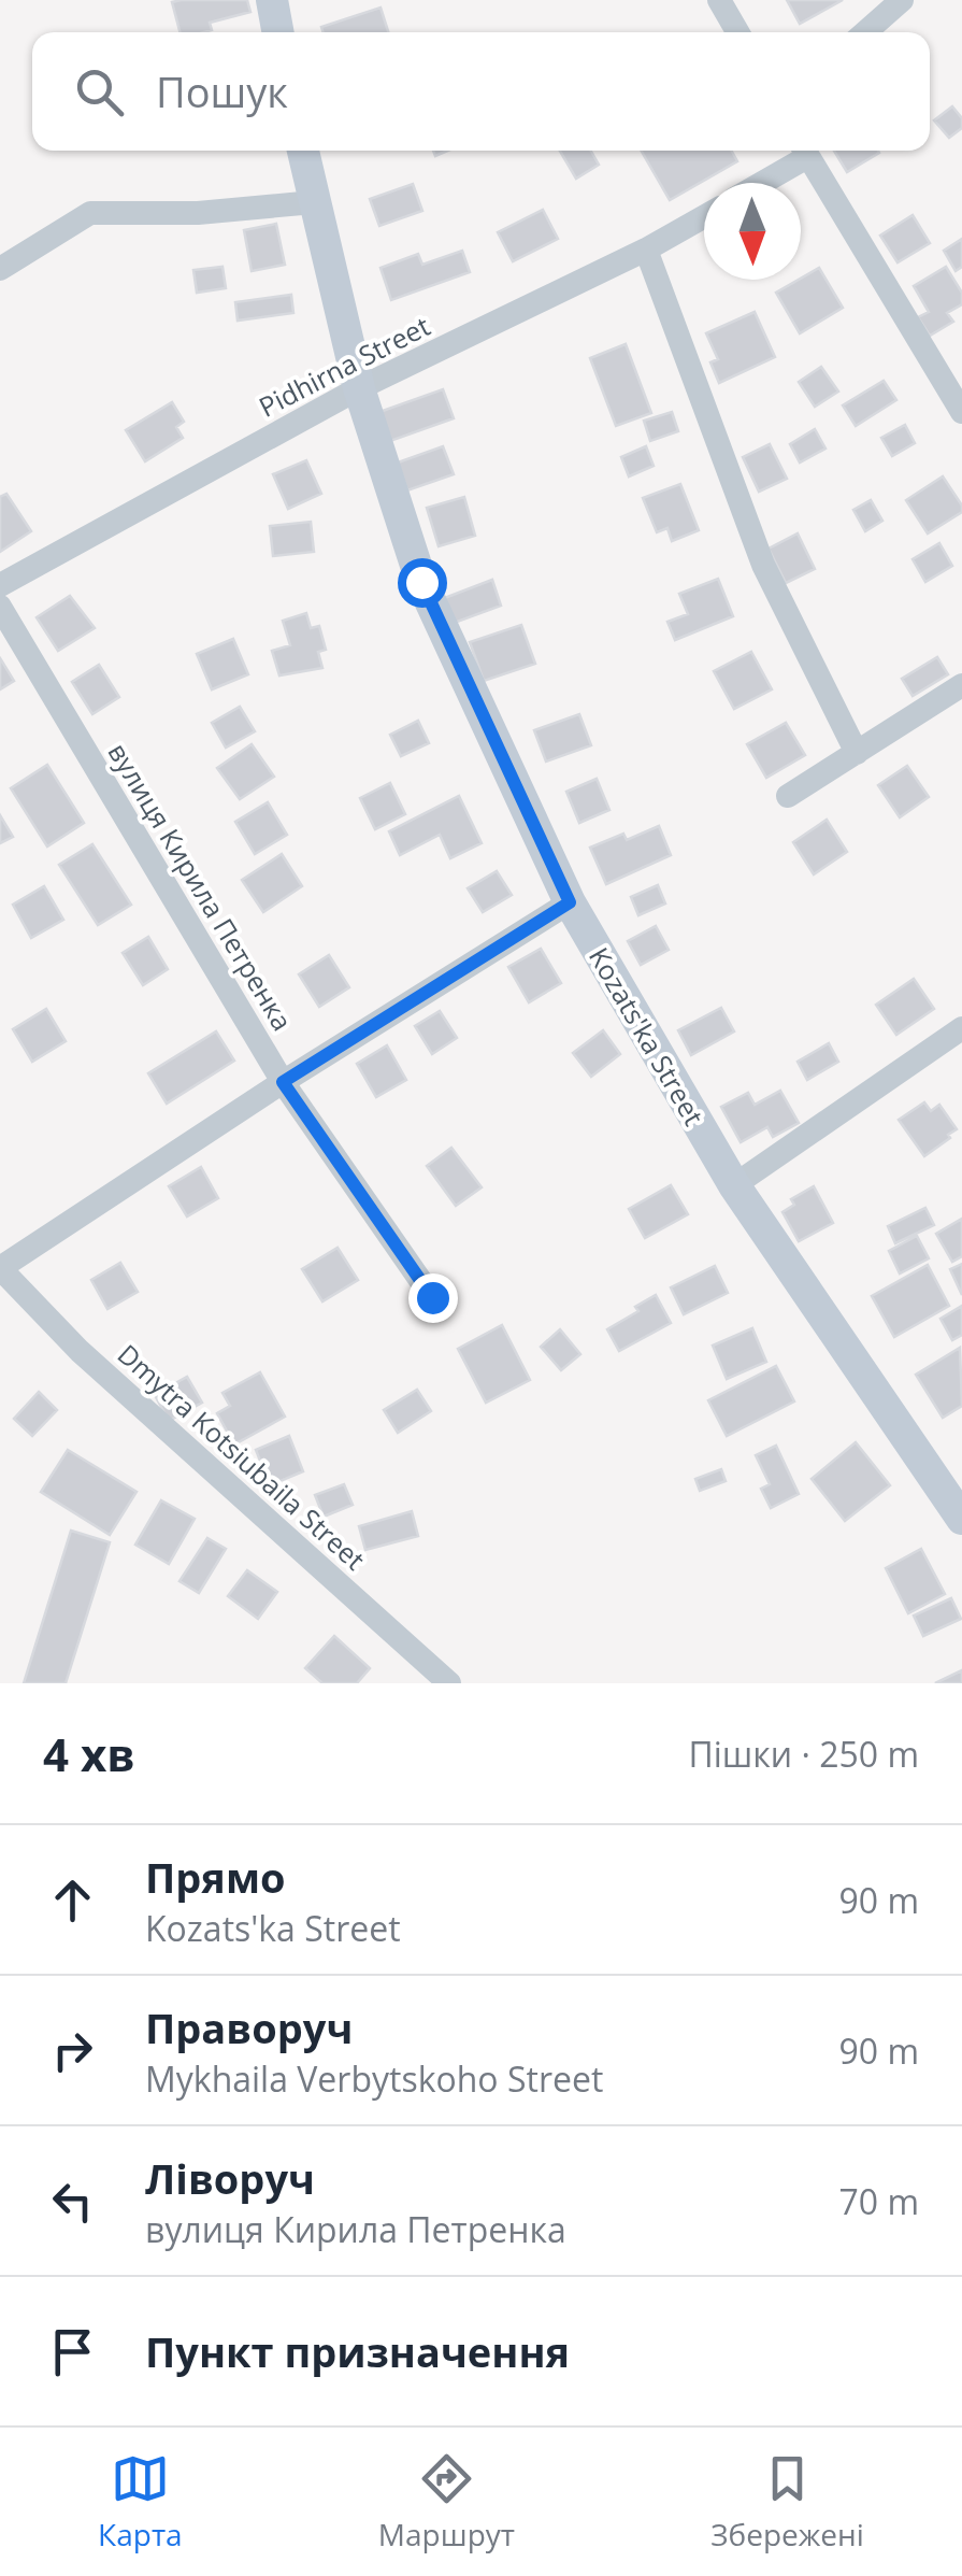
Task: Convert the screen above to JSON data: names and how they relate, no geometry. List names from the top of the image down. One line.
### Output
{"streets":{"street":["Pidhirna Street","вулиця Кирила Петренка","Kozats'ka Street","Dmytra Kotsiubaila Street"]},"crossings":[["Pidhirna Street","Kozats'ka Street"]],"north":"bottom","page":{"search":"Пошук","heading":["4 хв","Пішки · 250 m"],"list":[["Прямо","Kozats'ka Street","90 m"],["Праворуч","Mykhaila Verbytskoho Street","90 m"],["Ліворуч","вулиця Кирила Петренка","70 m"],"Пункт призначення"],"nav":["Карта","Маршрут","Збережені"]}}
